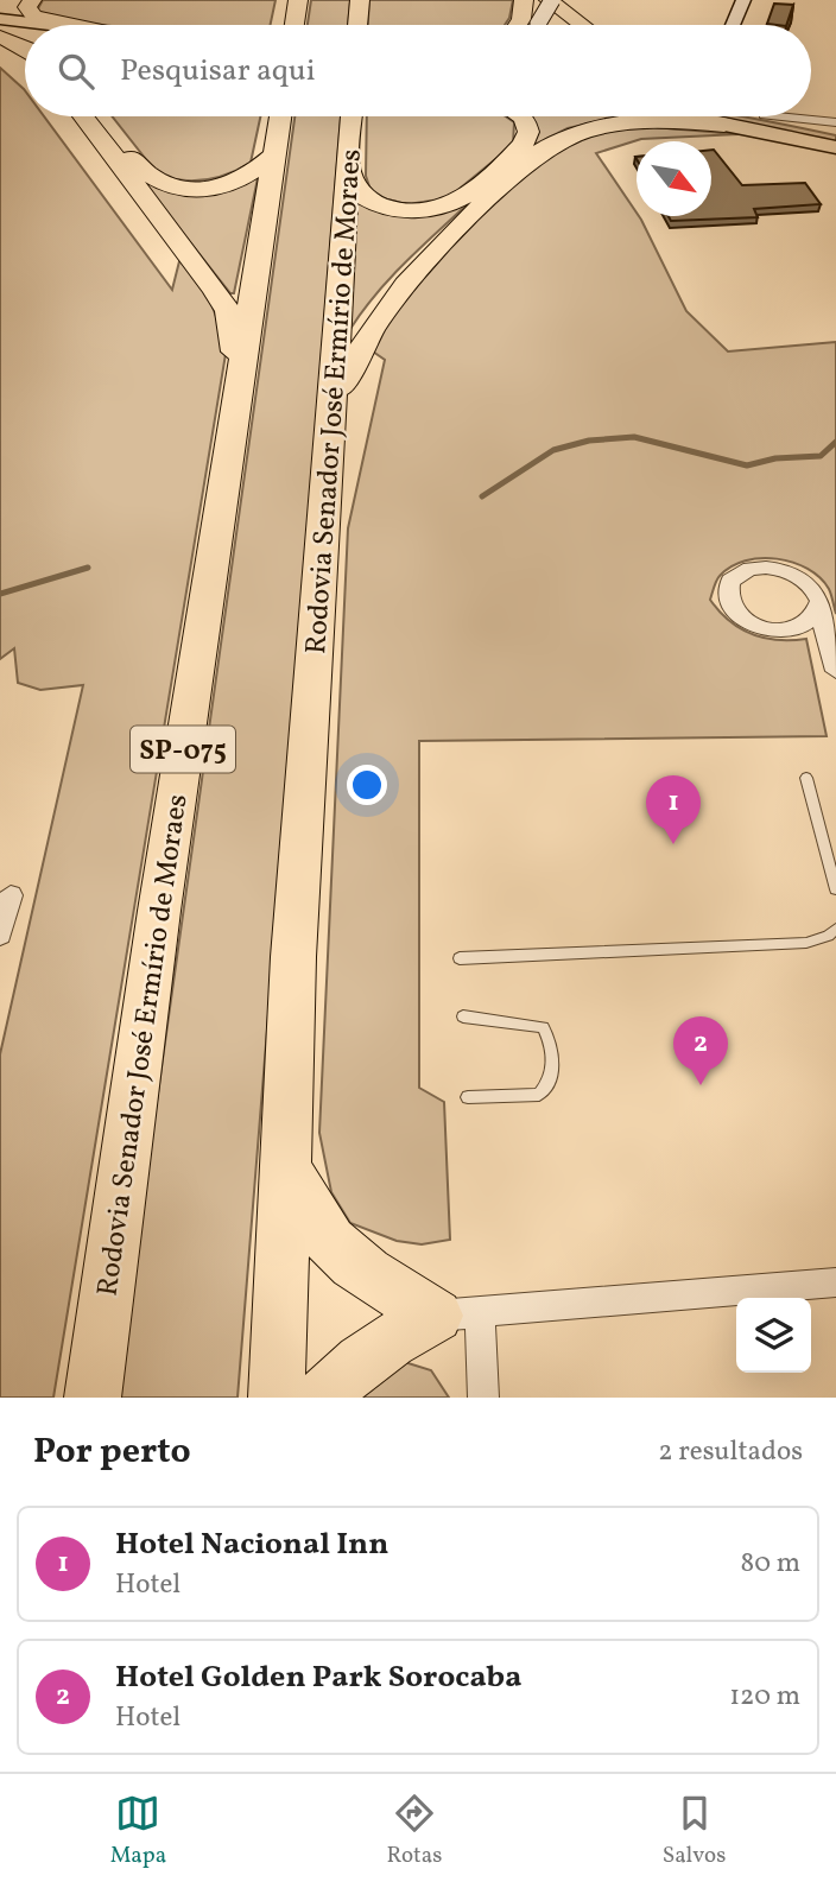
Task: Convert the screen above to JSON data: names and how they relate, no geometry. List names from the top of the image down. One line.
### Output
{"streets":{"highway":["Rodovia Senador José Ermírio de Moraes","SP-075"]},"north":"bottom right","page":{"search":"Pesquisar aqui","pins":["1","2"],"heading":["Por perto","2 resultados"],"list":[{"mark":"1","name":"Hotel Nacional Inn","note":"Hotel","value":"80 m"},{"mark":"2","name":"Hotel Golden Park Sorocaba","note":"Hotel","value":"120 m"}],"nav":["Mapa","Rotas","Salvos"]}}
